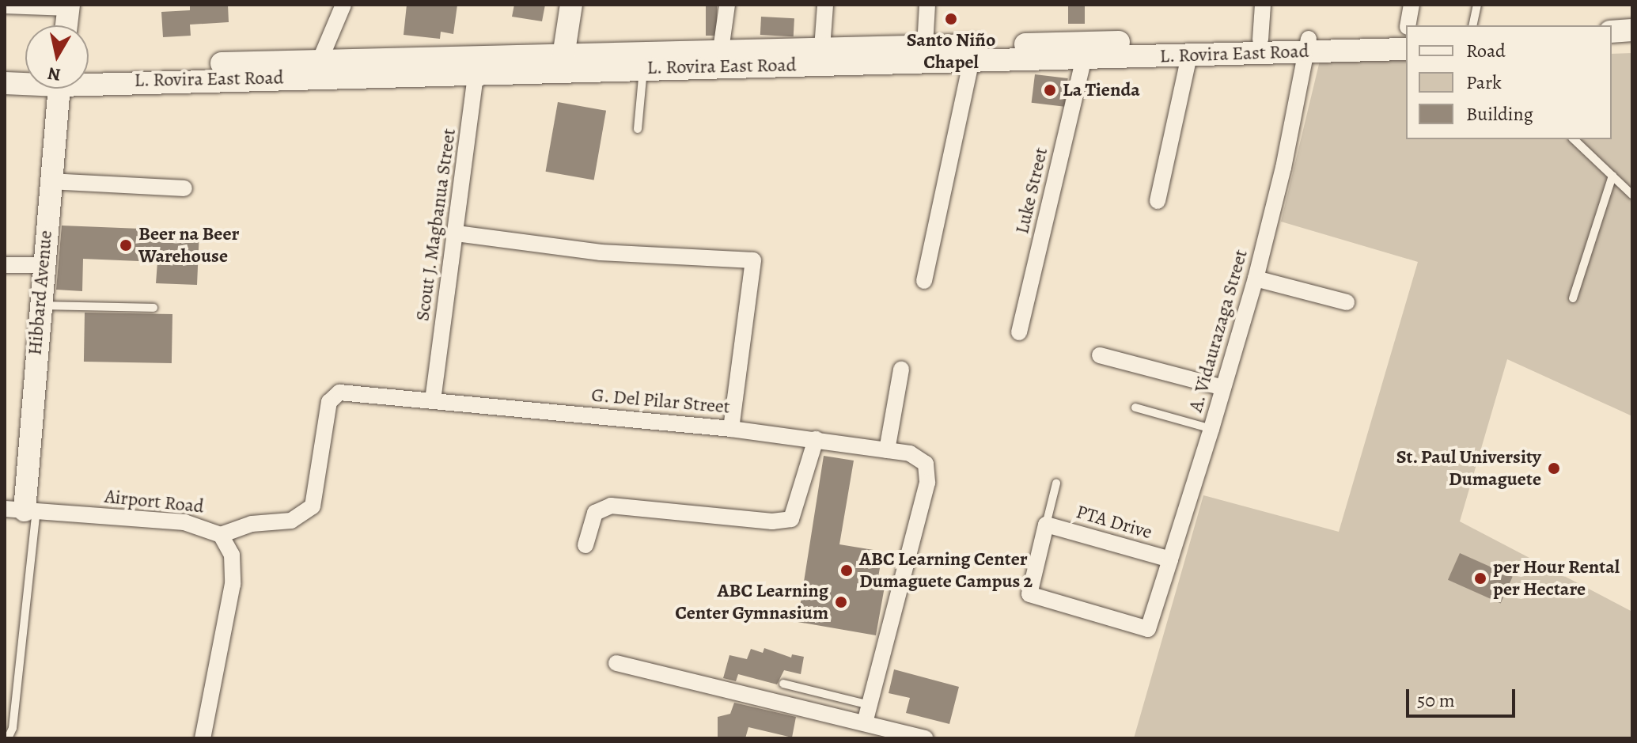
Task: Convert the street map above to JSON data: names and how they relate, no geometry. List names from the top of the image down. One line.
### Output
{"streets":{"main road":["L. Rovira East Road","Hibbard Avenue"],"street":["Luke Street","Scout J. Magbanua Street","A. Vidaurazaga Street","G. Del Pilar Street","Airport Road","PTA Drive"]},"crossings":[["L. Rovira East Road","Luke Street"],["L. Rovira East Road","Scout J. Magbanua Street"],["L. Rovira East Road","A. Vidaurazaga Street"],["Scout J. Magbanua Street","G. Del Pilar Street"],["Hibbard Avenue","Airport Road"],["A. Vidaurazaga Street","PTA Drive"],["G. Del Pilar Street","Airport Road"]],"places":["Santo Niño Chapel","La Tienda","Beer na Beer Warehouse","St. Paul University Dumaguete","ABC Learning Center Dumaguete Campus 2","per Hour Rental per Hectare","ABC Learning Center Gymnasium"],"legend":["Road","Park","Building"],"scale_bar":"50 m","north":"bottom"}
